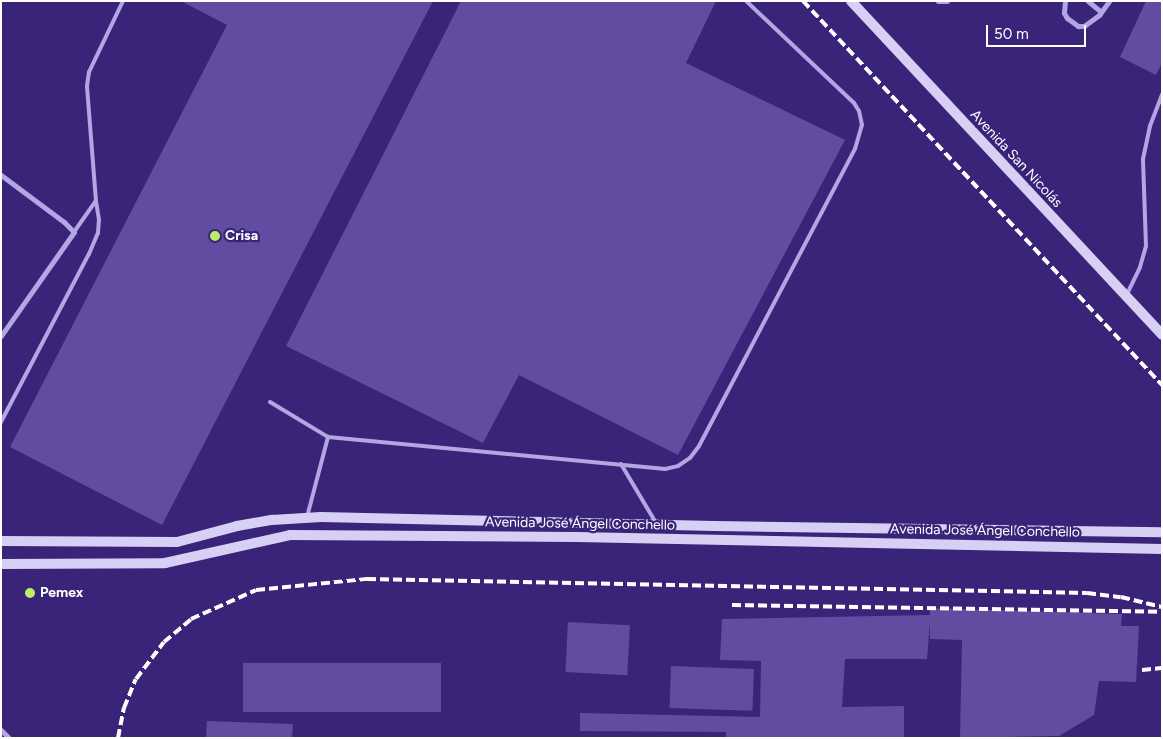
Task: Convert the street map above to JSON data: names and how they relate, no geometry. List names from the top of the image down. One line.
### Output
{"streets":{"main road":["Avenida San Nicolás","Avenida José Ángel Conchello"]},"places":["Crisa","Pemex"],"scale_bar":"50 m"}
